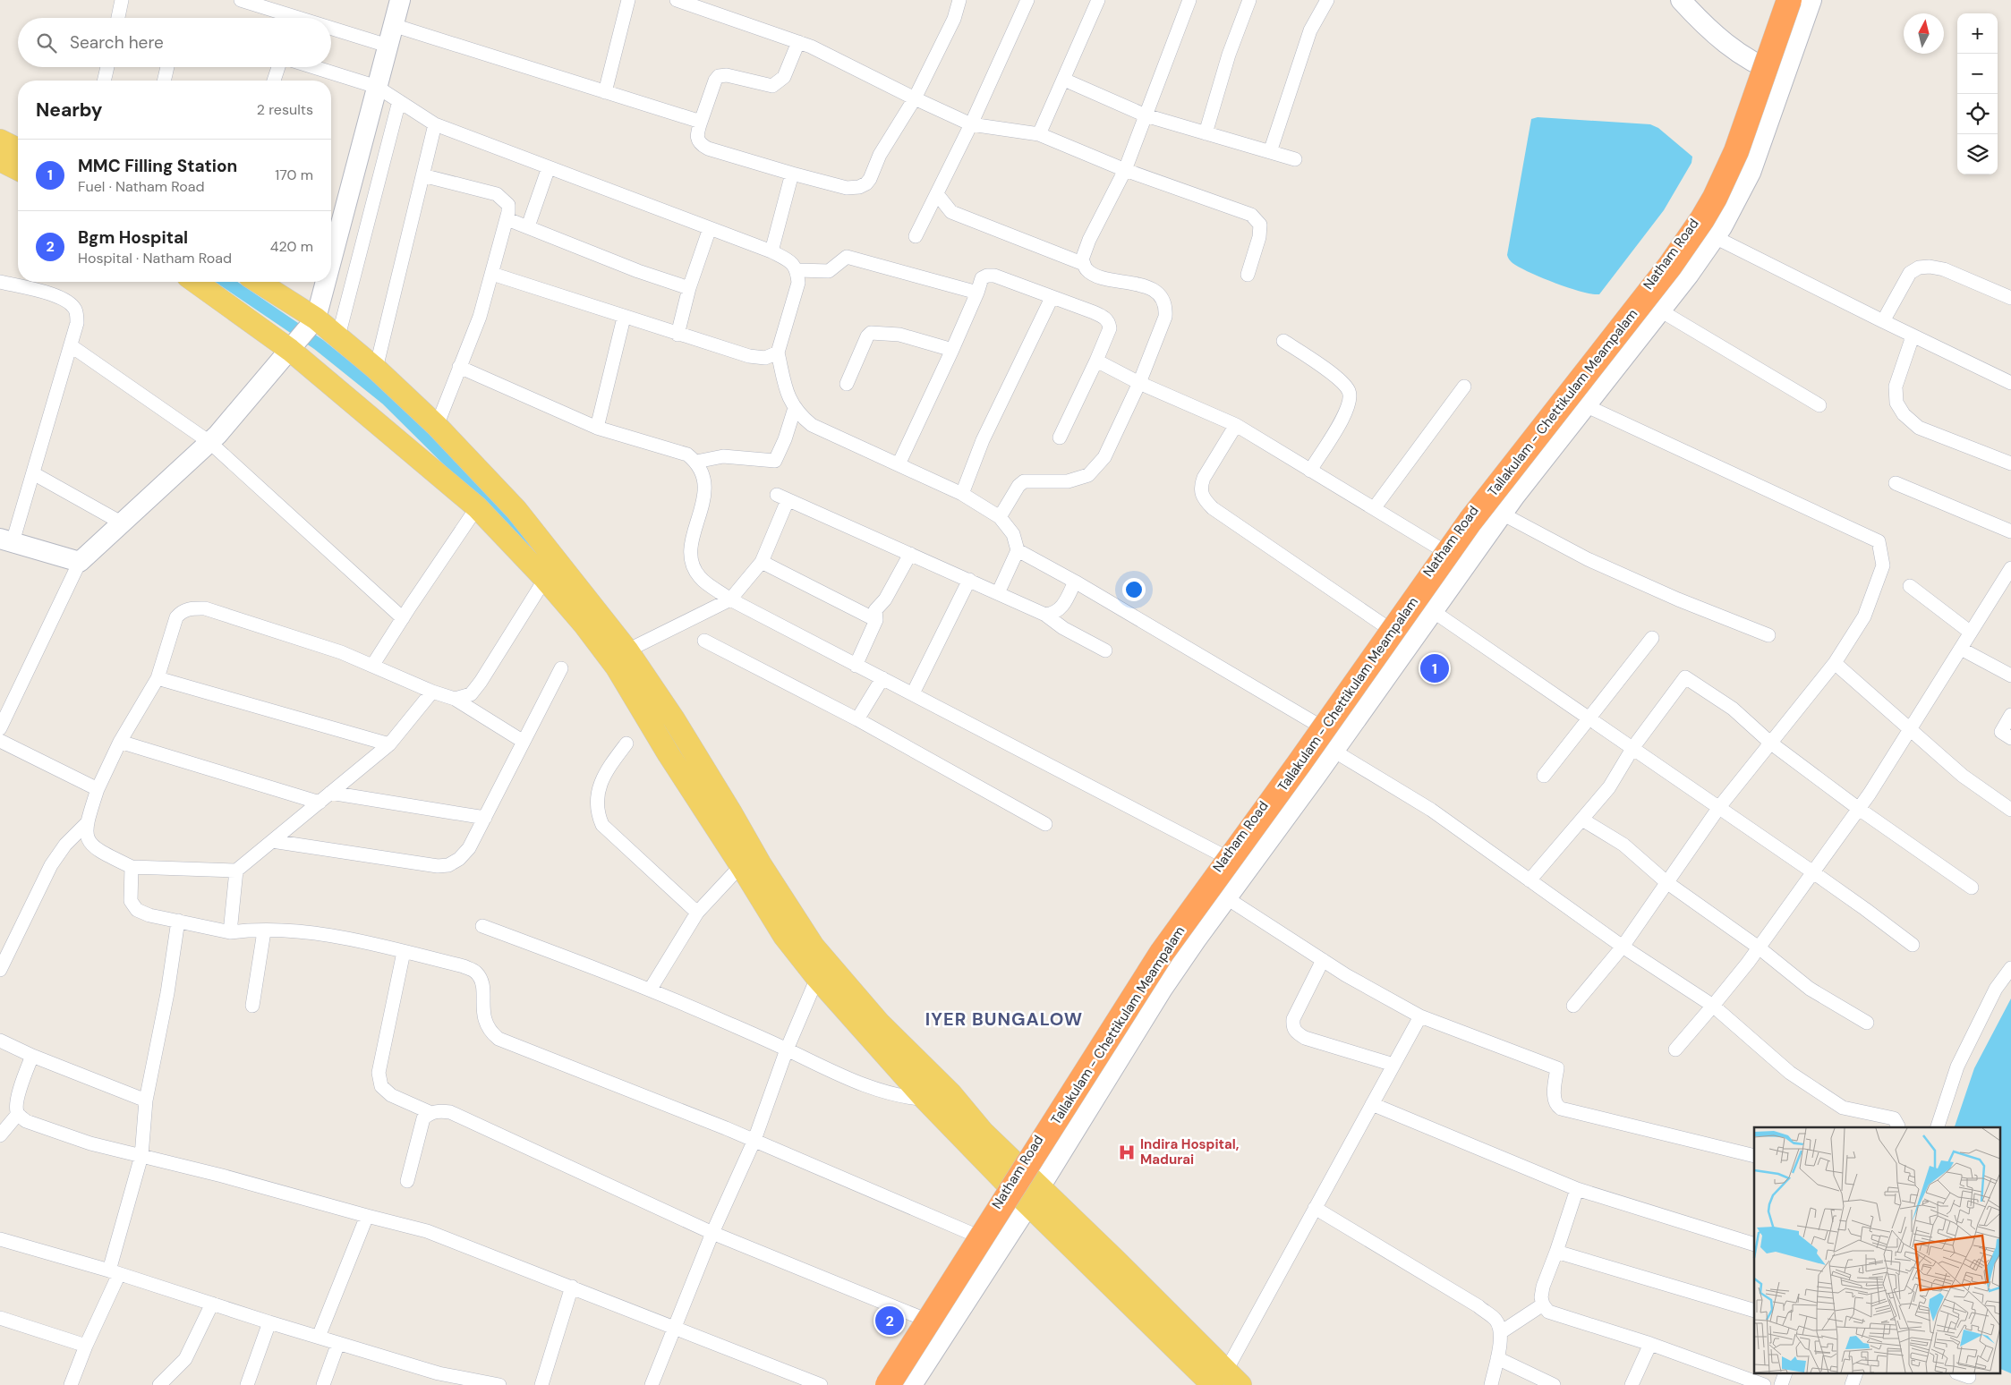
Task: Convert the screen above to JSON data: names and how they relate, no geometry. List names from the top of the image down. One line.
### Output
{"streets":{"highway":["Tallakulam - Chettikulam Meampalam"],"main road":["Natham Road"]},"districts":["IYER BUNGALOW"],"places":{"hospital":["Indira Hospital, Madurai"]},"north":"top","page":{"map_buttons":["+","−"],"search":"Search here","heading":["Nearby","2 results"],"list":[{"mark":"1","name":"MMC Filling Station","note":"Fuel · Natham Road","value":"170 m"},{"mark":"2","name":"Bgm Hospital","note":"Hospital · Natham Road","value":"420 m"}],"pins":["1","2"]}}
